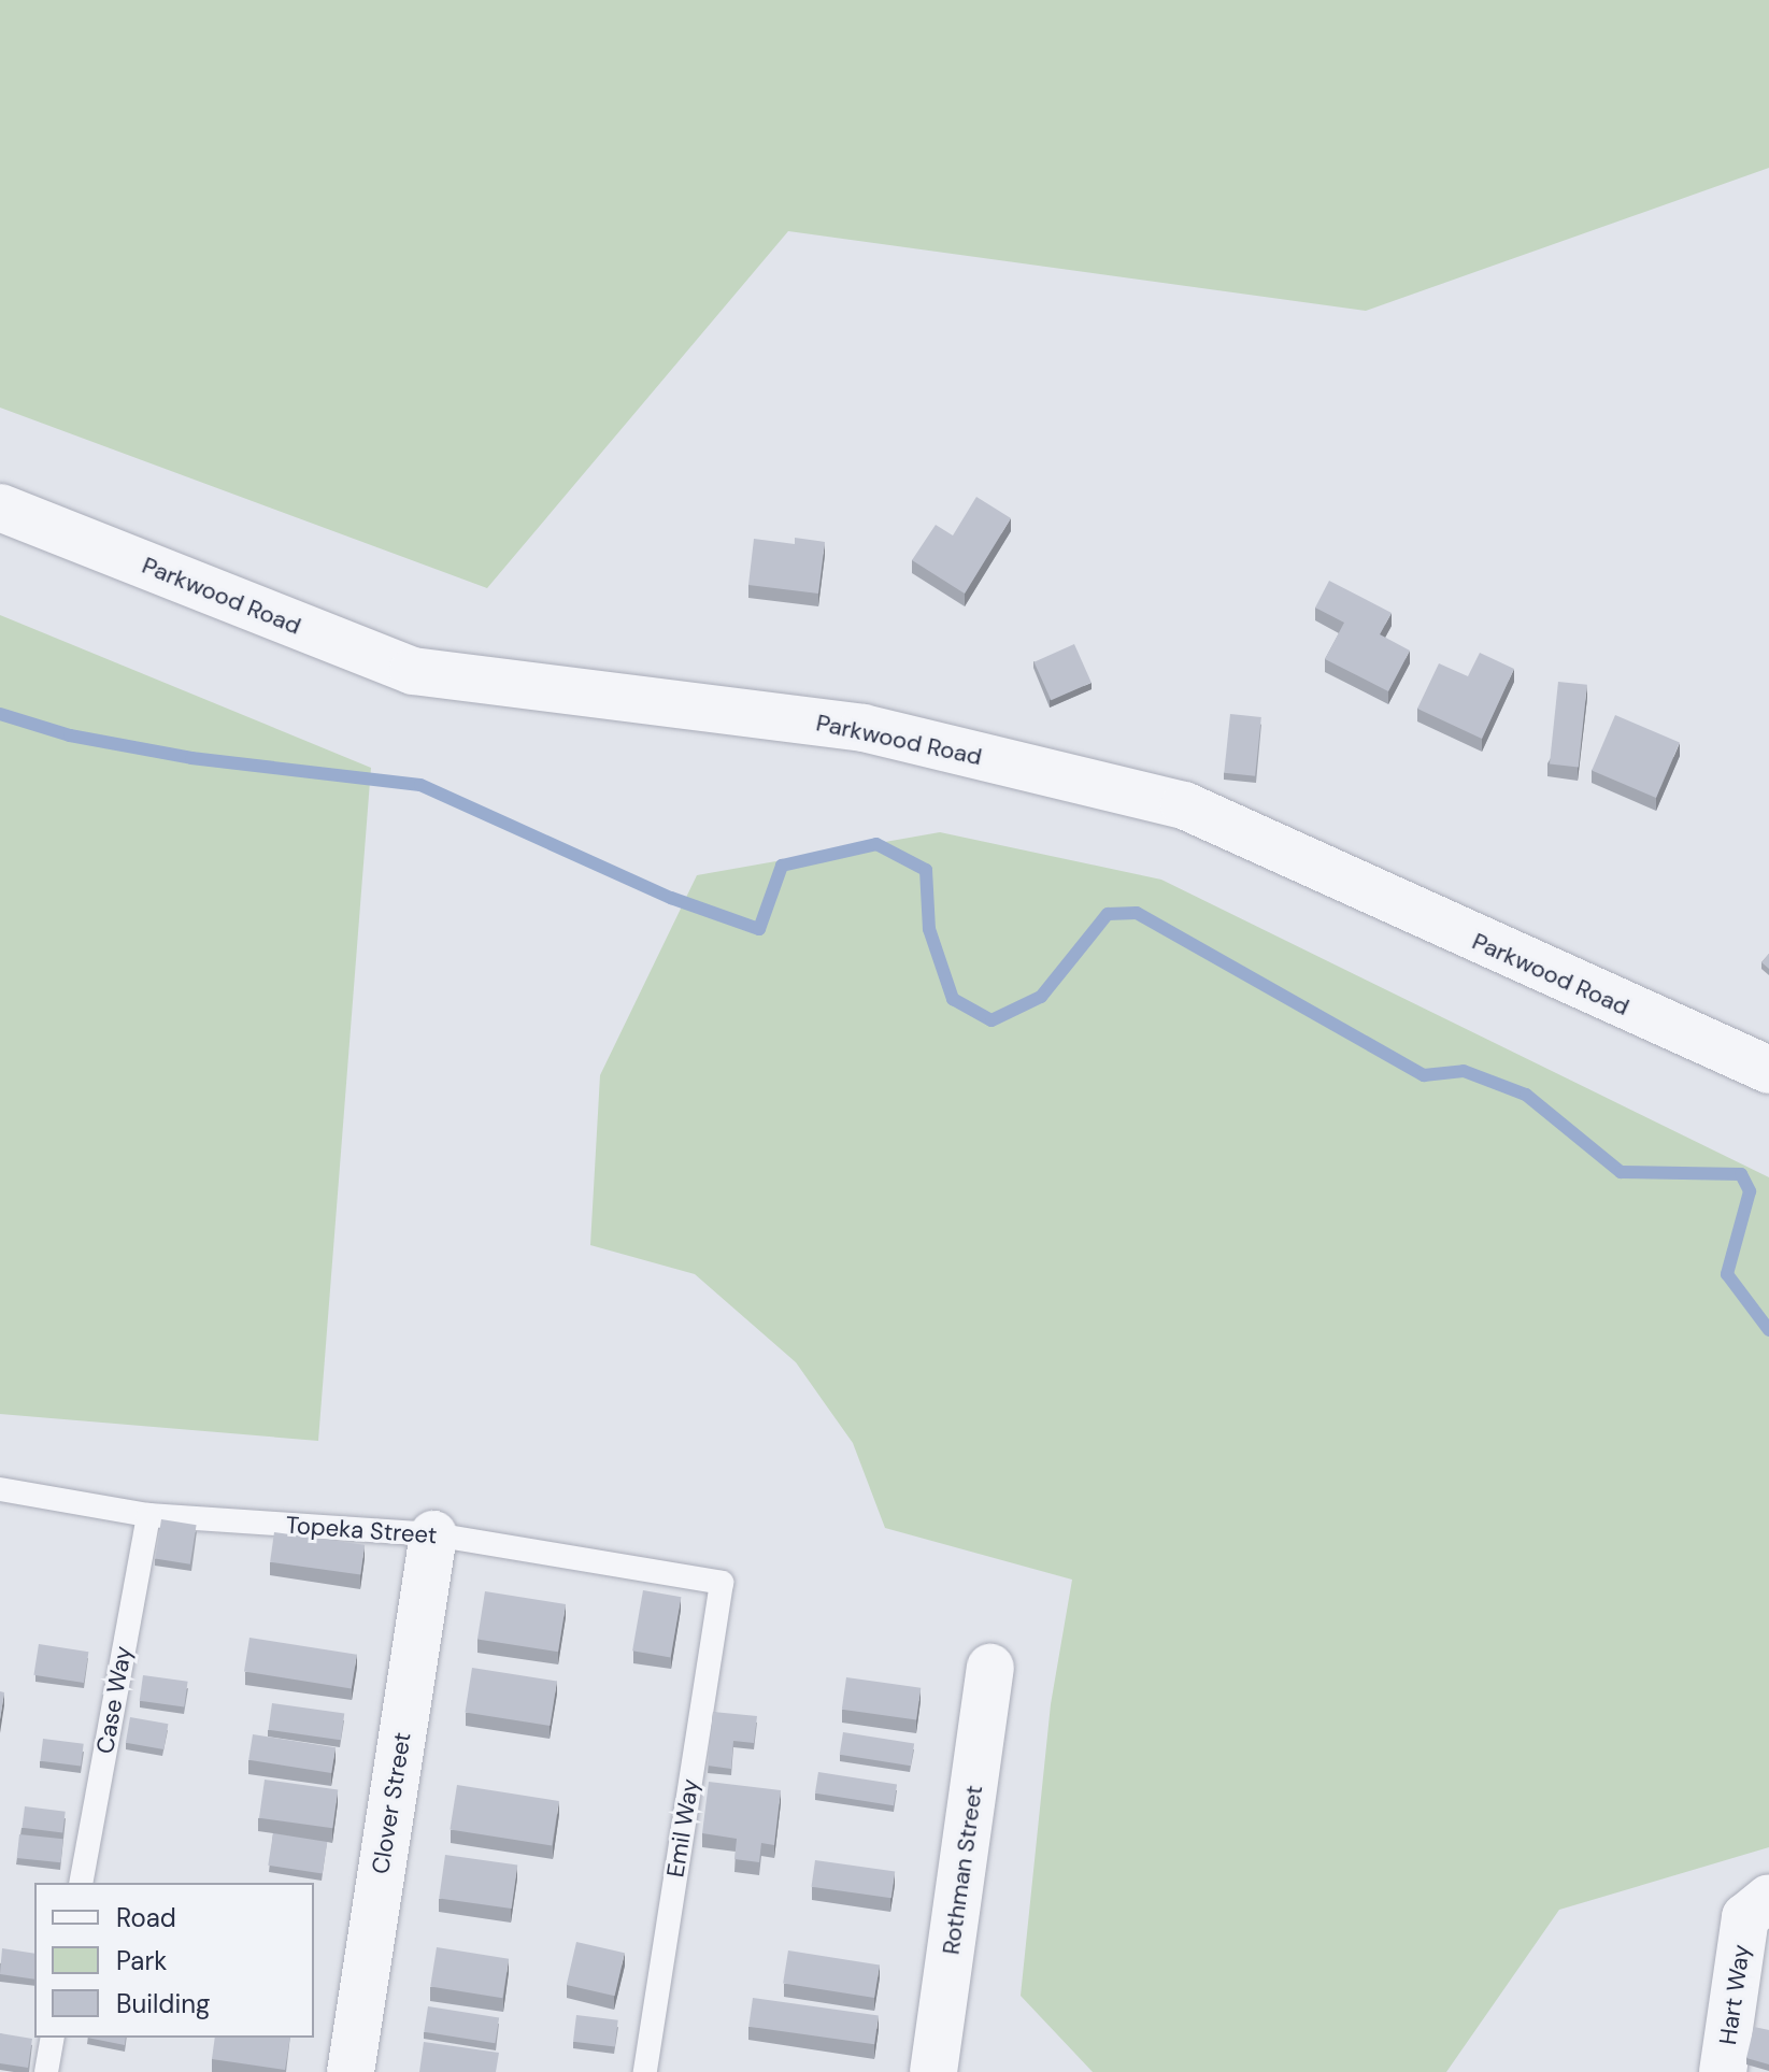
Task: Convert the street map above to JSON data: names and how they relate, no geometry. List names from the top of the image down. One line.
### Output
{"streets":{"street":["Parkwood Road","Clover Street","Rothman Street","Hart Way"],"lane":["Topeka Street","Case Way","Emil Way"]},"crossings":[["Topeka Street","Case Way"],["Topeka Street","Clover Street"],["Topeka Street","Emil Way"]],"legend":["Road","Park","Building"]}
